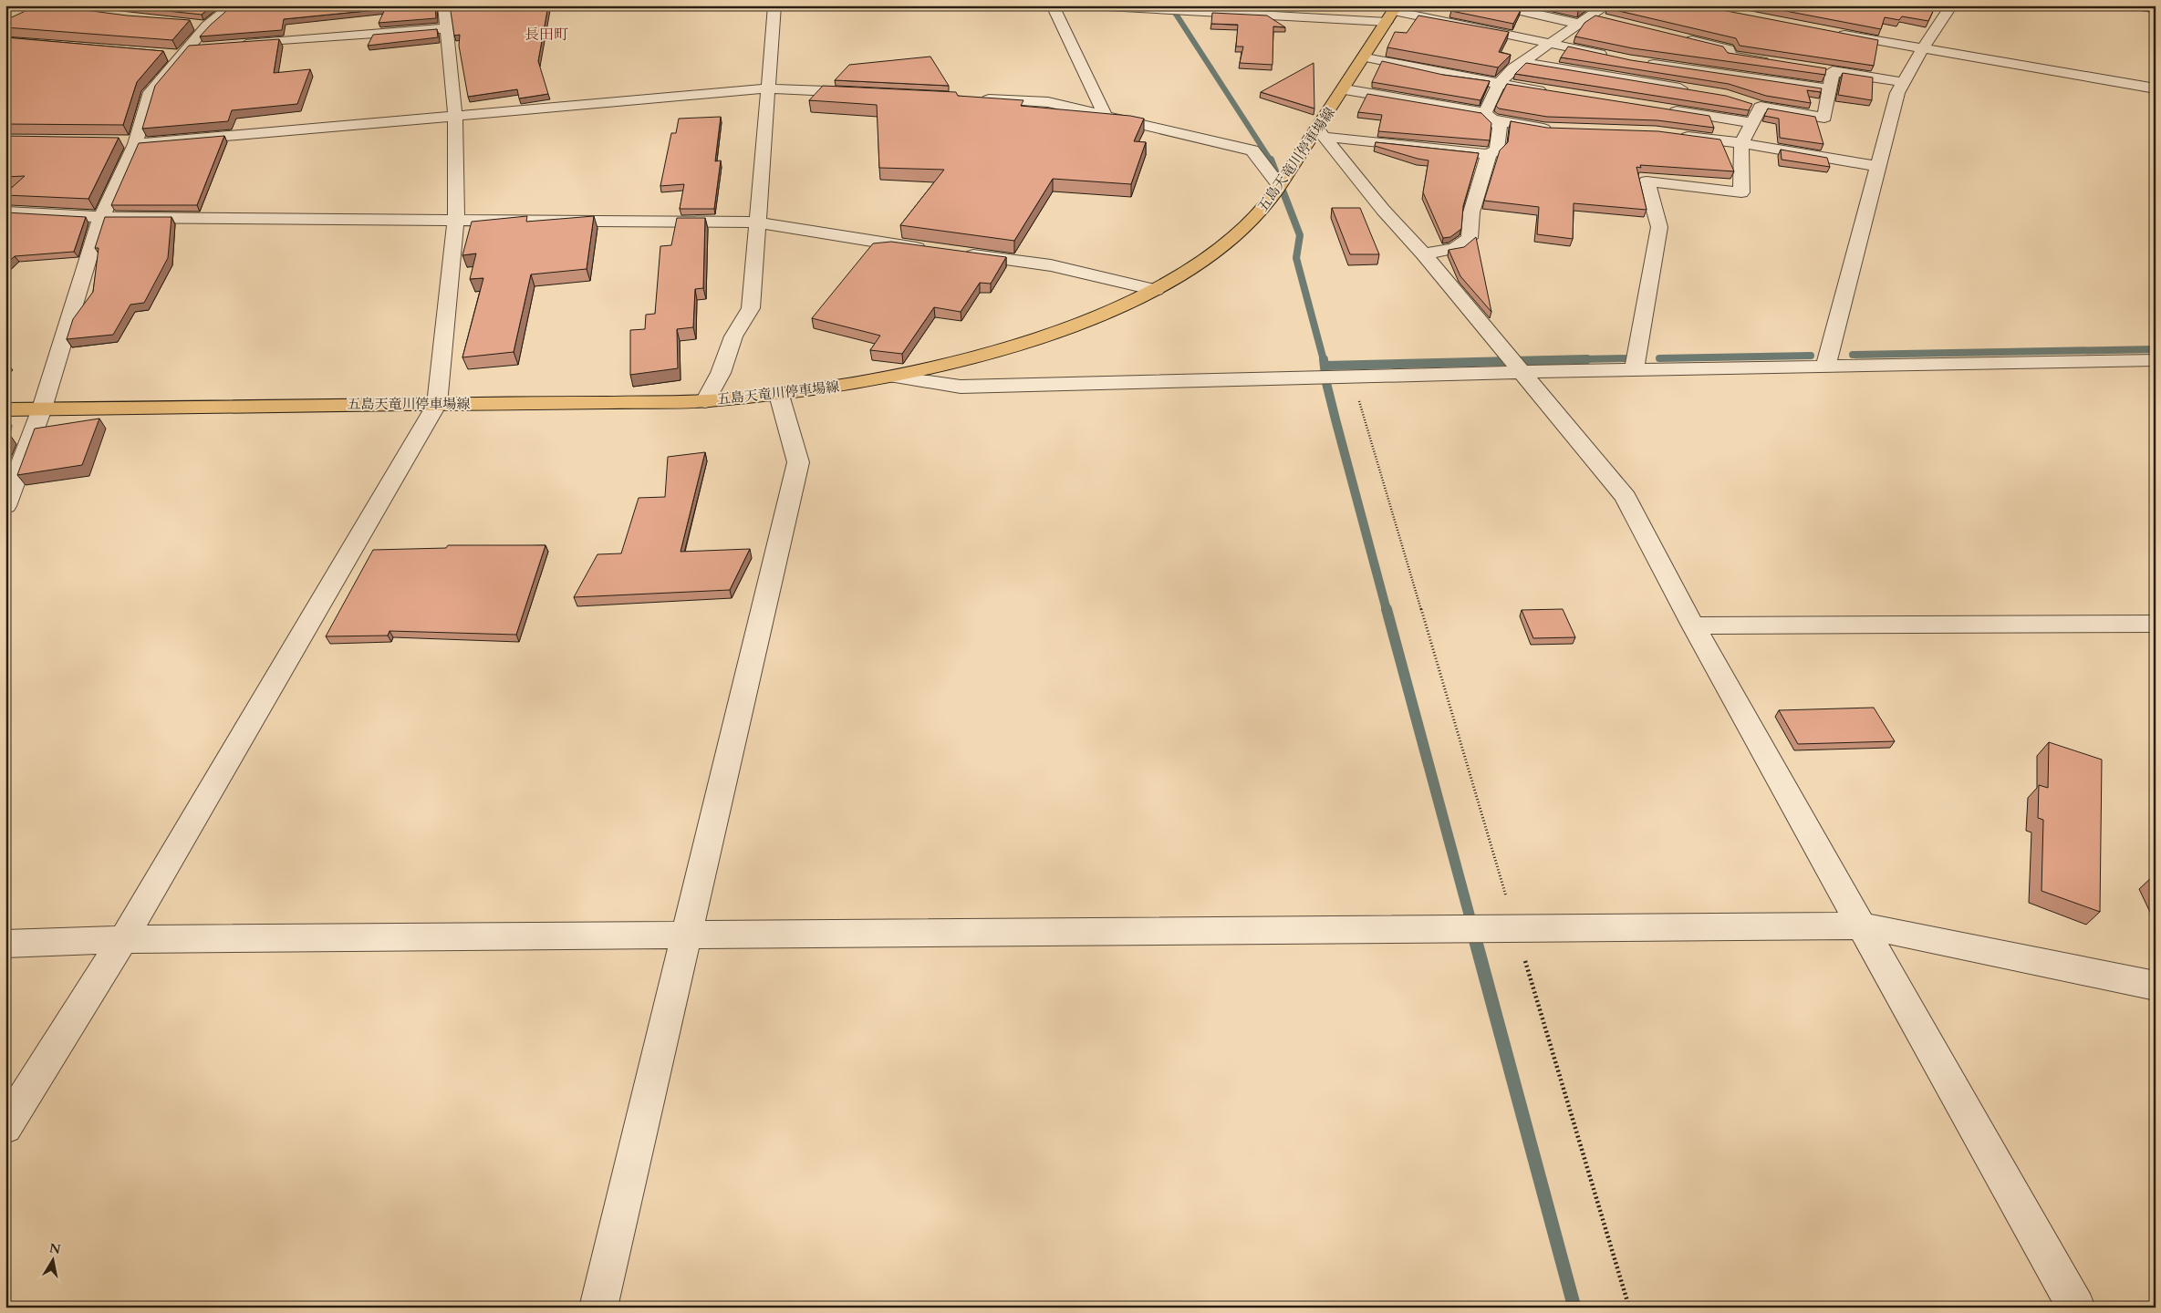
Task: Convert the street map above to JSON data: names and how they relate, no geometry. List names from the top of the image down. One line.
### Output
{"streets":{"main road":["五島天竜川停車場線"]},"districts":["長田町"],"north":"top"}
